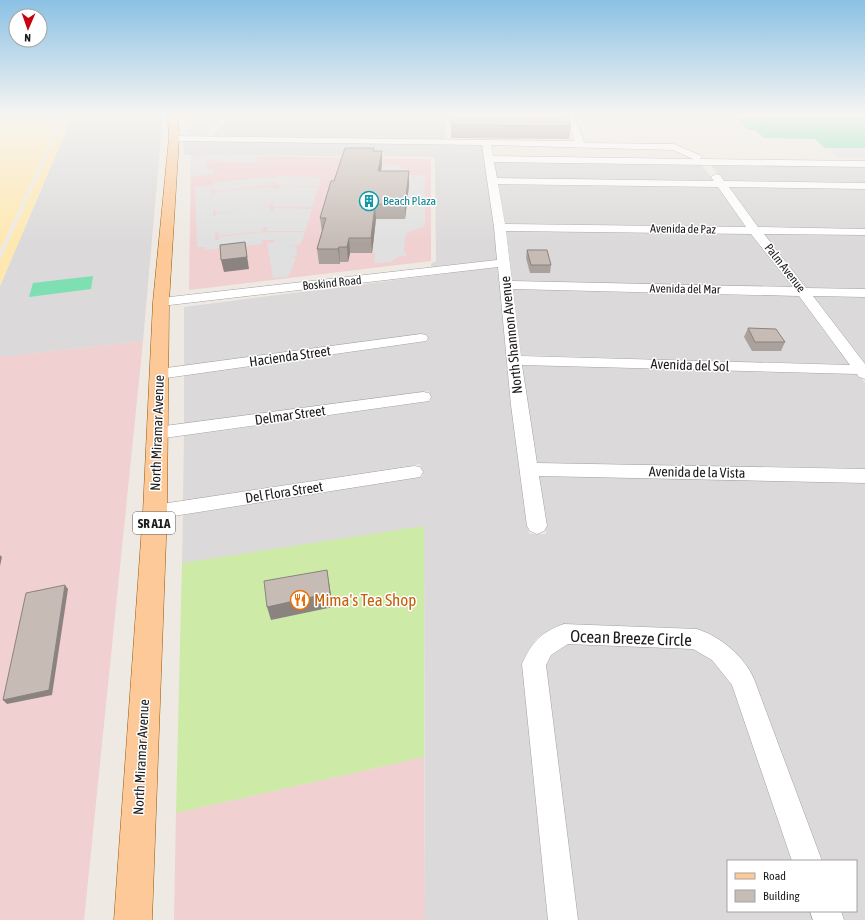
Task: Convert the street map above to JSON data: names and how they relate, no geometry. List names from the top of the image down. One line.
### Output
{"streets":{"main road":["North Miramar Avenue","SR A1A"],"street":["Avenida de Paz","Palm Avenue","Boskind Road","Avenida del Mar","North Shannon Avenue","Hacienda Street","Avenida del Sol","Delmar Street","Avenida de la Vista","Del Flora Street","Ocean Breeze Circle"]},"crossings":[["Avenida de Paz","Palm Avenue"],["Avenida de Paz","North Shannon Avenue"],["Palm Avenue","Avenida del Mar"],["Palm Avenue","Avenida del Sol"],["Boskind Road","North Shannon Avenue"],["Boskind Road","North Miramar Avenue"],["Avenida del Mar","North Shannon Avenue"],["North Shannon Avenue","Avenida del Sol"],["North Shannon Avenue","Avenida de la Vista"],["Hacienda Street","North Miramar Avenue"],["Delmar Street","North Miramar Avenue"],["North Miramar Avenue","Del Flora Street"]],"places":{"building":["Beach Plaza"],"restaurant":["Mima's Tea Shop"]},"legend":["Road","Building"],"north":"bottom"}
